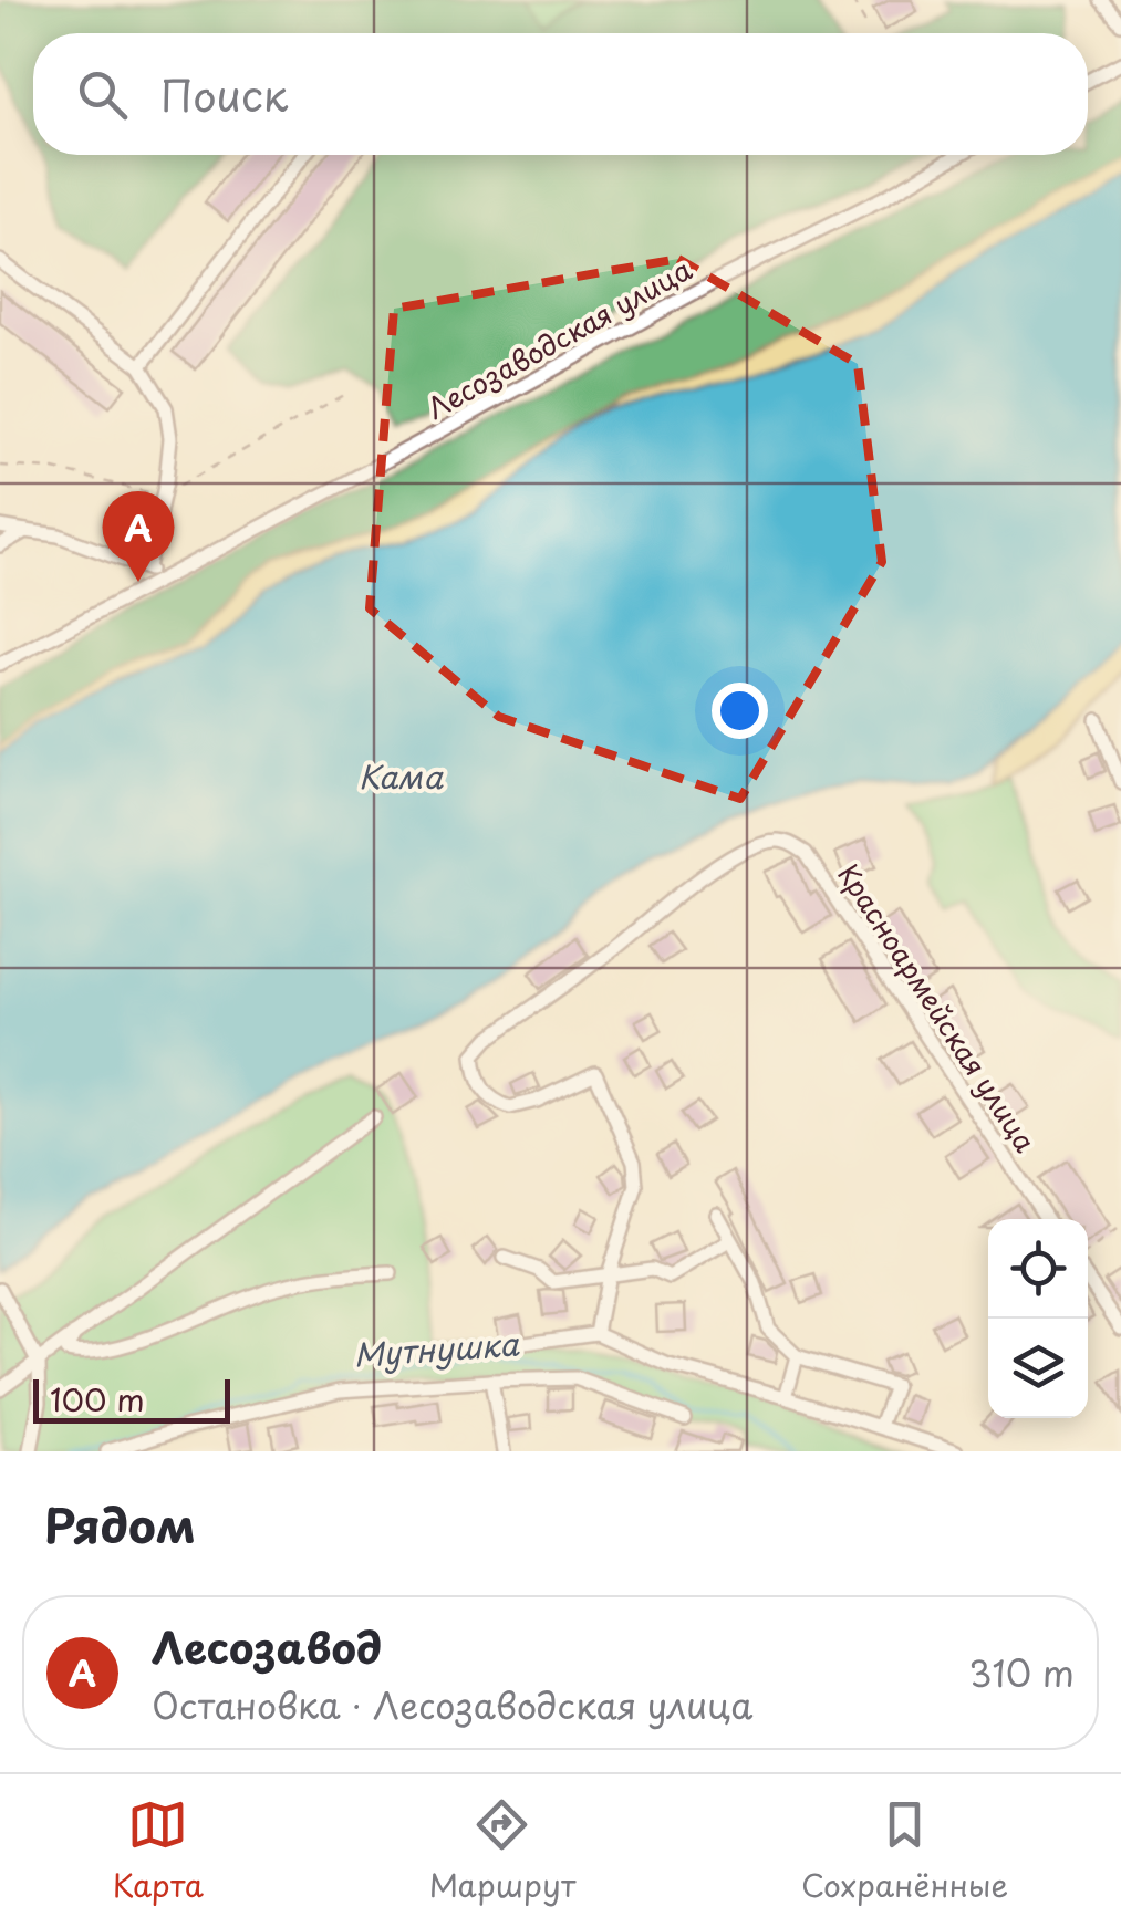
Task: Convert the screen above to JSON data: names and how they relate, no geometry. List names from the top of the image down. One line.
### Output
{"streets":{"street":["Лесозаводская улица","Красноармейская улица"]},"water":["Кама","Мутнушка"],"scale_bar":"100 m","page":{"search":"Поиск","pins":"A","scale":"100 m","heading":"Рядом","list":[{"mark":"A","name":"Лесозавод","note":"Остановка · Лесозаводская улица","value":"310 m"}],"nav":["Карта","Маршрут","Сохранённые"]}}
